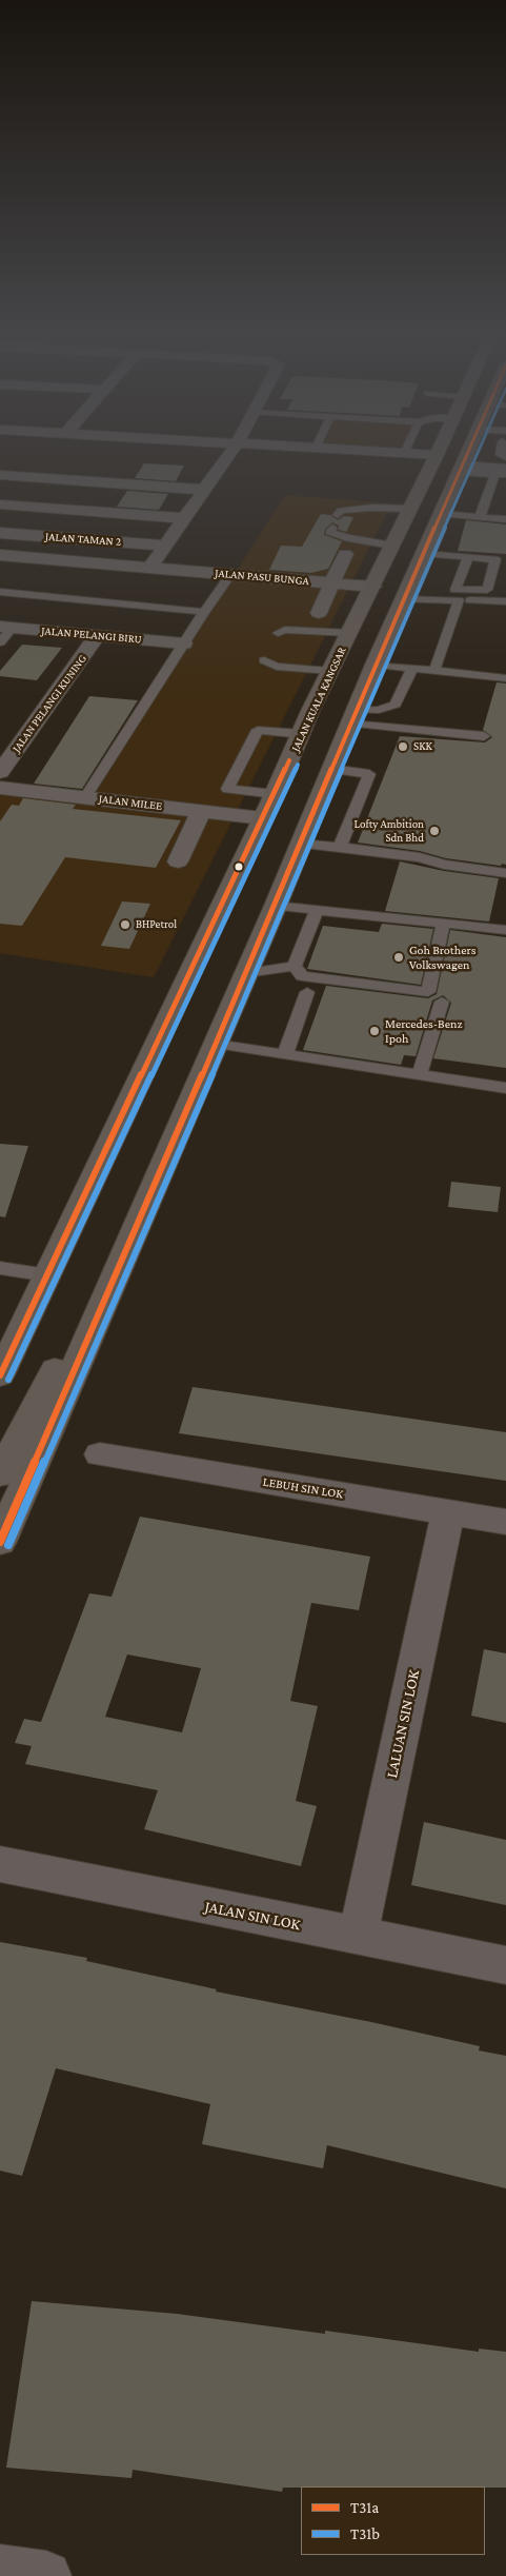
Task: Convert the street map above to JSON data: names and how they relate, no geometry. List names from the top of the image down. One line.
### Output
{"streets":{"highway":["JALAN KUALA KANGSAR"],"street":["JALAN TAMAN 2","JALAN PASU BUNGA","JALAN PELANGI BIRU","JALAN PELANGI KUNING","JALAN MILEE","LEBUH SIN LOK","LALUAN SIN LOK","JALAN SIN LOK"]},"crossings":[["JALAN PASU BUNGA","JALAN KUALA KANGSAR"],["JALAN PELANGI BIRU","JALAN PELANGI KUNING"],["JALAN KUALA KANGSAR","JALAN MILEE"],["LEBUH SIN LOK","LALUAN SIN LOK"],["LALUAN SIN LOK","JALAN SIN LOK"]],"places":["SKK","Lofty Ambition Sdn Bhd","BHPetrol","Goh Brothers Volkswagen","Mercedes-Benz Ipoh"],"lines":["transit line T31a","transit line T31b"],"legend":["T31a","T31b"]}
